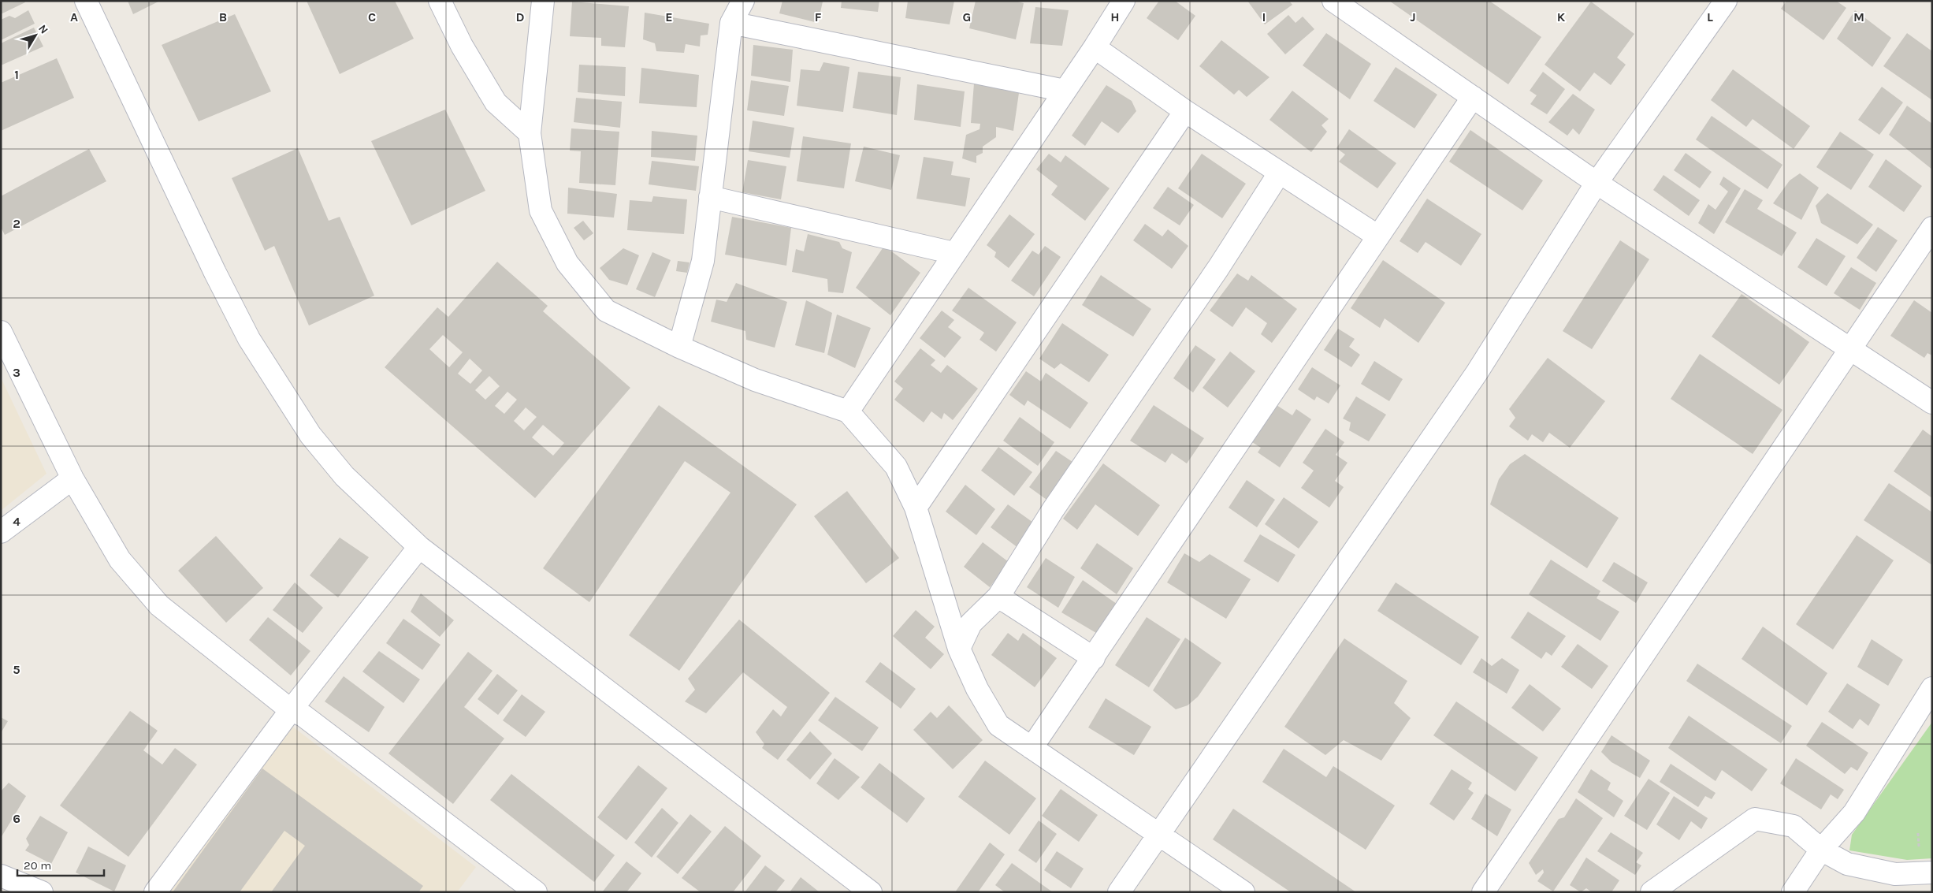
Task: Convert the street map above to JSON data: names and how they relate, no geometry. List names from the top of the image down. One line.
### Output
{"scale_bar":"20 m","north":"top right","grid":{"columns":["A","B","C","D","E","F","G","H","I","J","K","L","M"],"rows":["1","2","3","4","5","6"]}}
